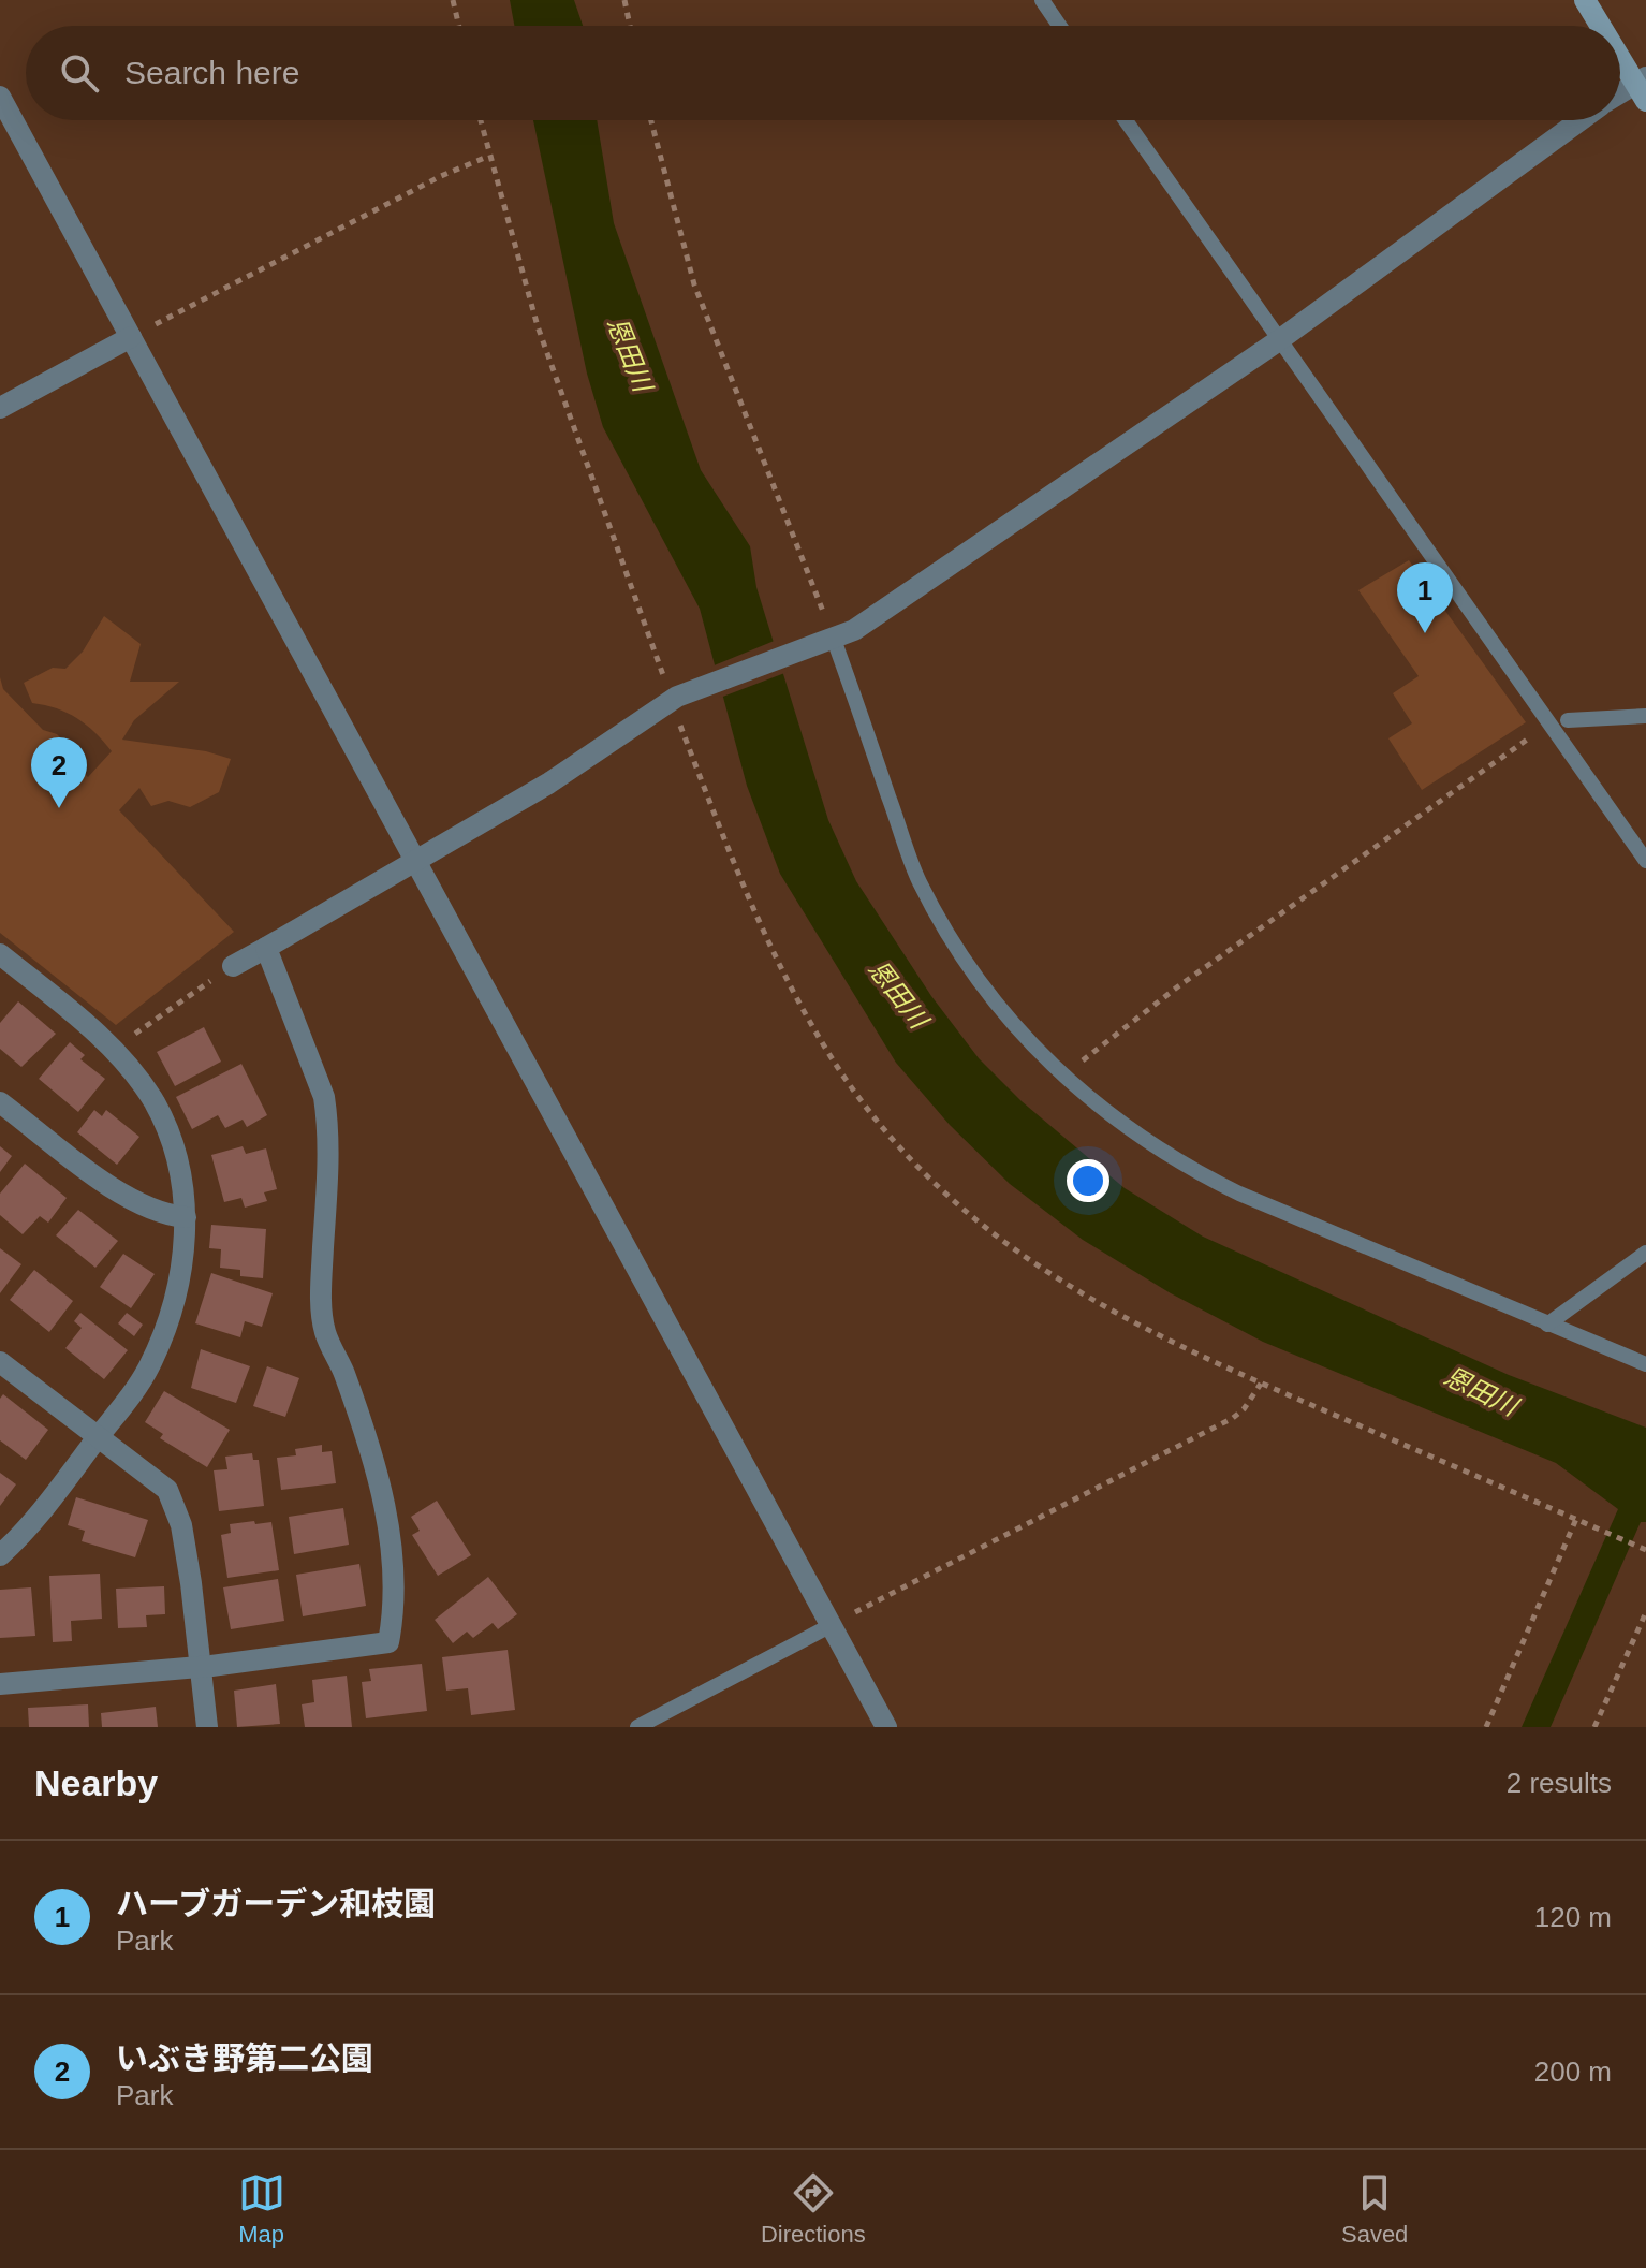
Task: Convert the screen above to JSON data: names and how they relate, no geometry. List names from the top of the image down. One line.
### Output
{"water":["恩田川"],"page":{"search":"Search here","pins":["1","2"],"heading":["Nearby","2 results"],"list":[{"mark":"1","name":"ハーブガーデン和枝園","note":"Park","value":"120 m"},{"mark":"2","name":"いぶき野第二公園","note":"Park","value":"200 m"}],"nav":["Map","Directions","Saved"]}}
